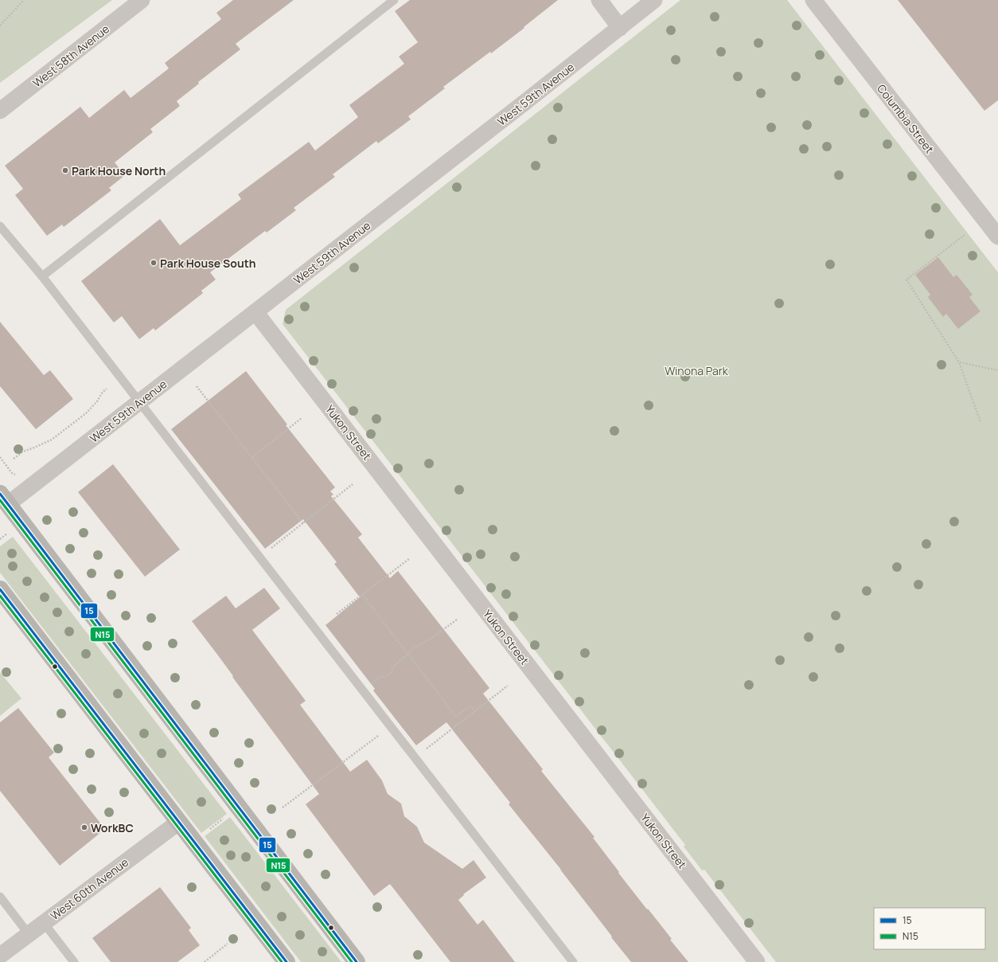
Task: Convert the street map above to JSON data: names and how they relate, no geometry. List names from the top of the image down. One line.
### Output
{"streets":{"street":["West 58th Avenue","West 59th Avenue","Columbia Street","Yukon Street","West 60th Avenue"]},"crossings":[["West 59th Avenue","Yukon Street"]],"parks":["Winona Park"],"places":["Park House North","Park House South","WorkBC"],"lines":["transit line 15","transit line N15"],"legend":["15","N15"]}
